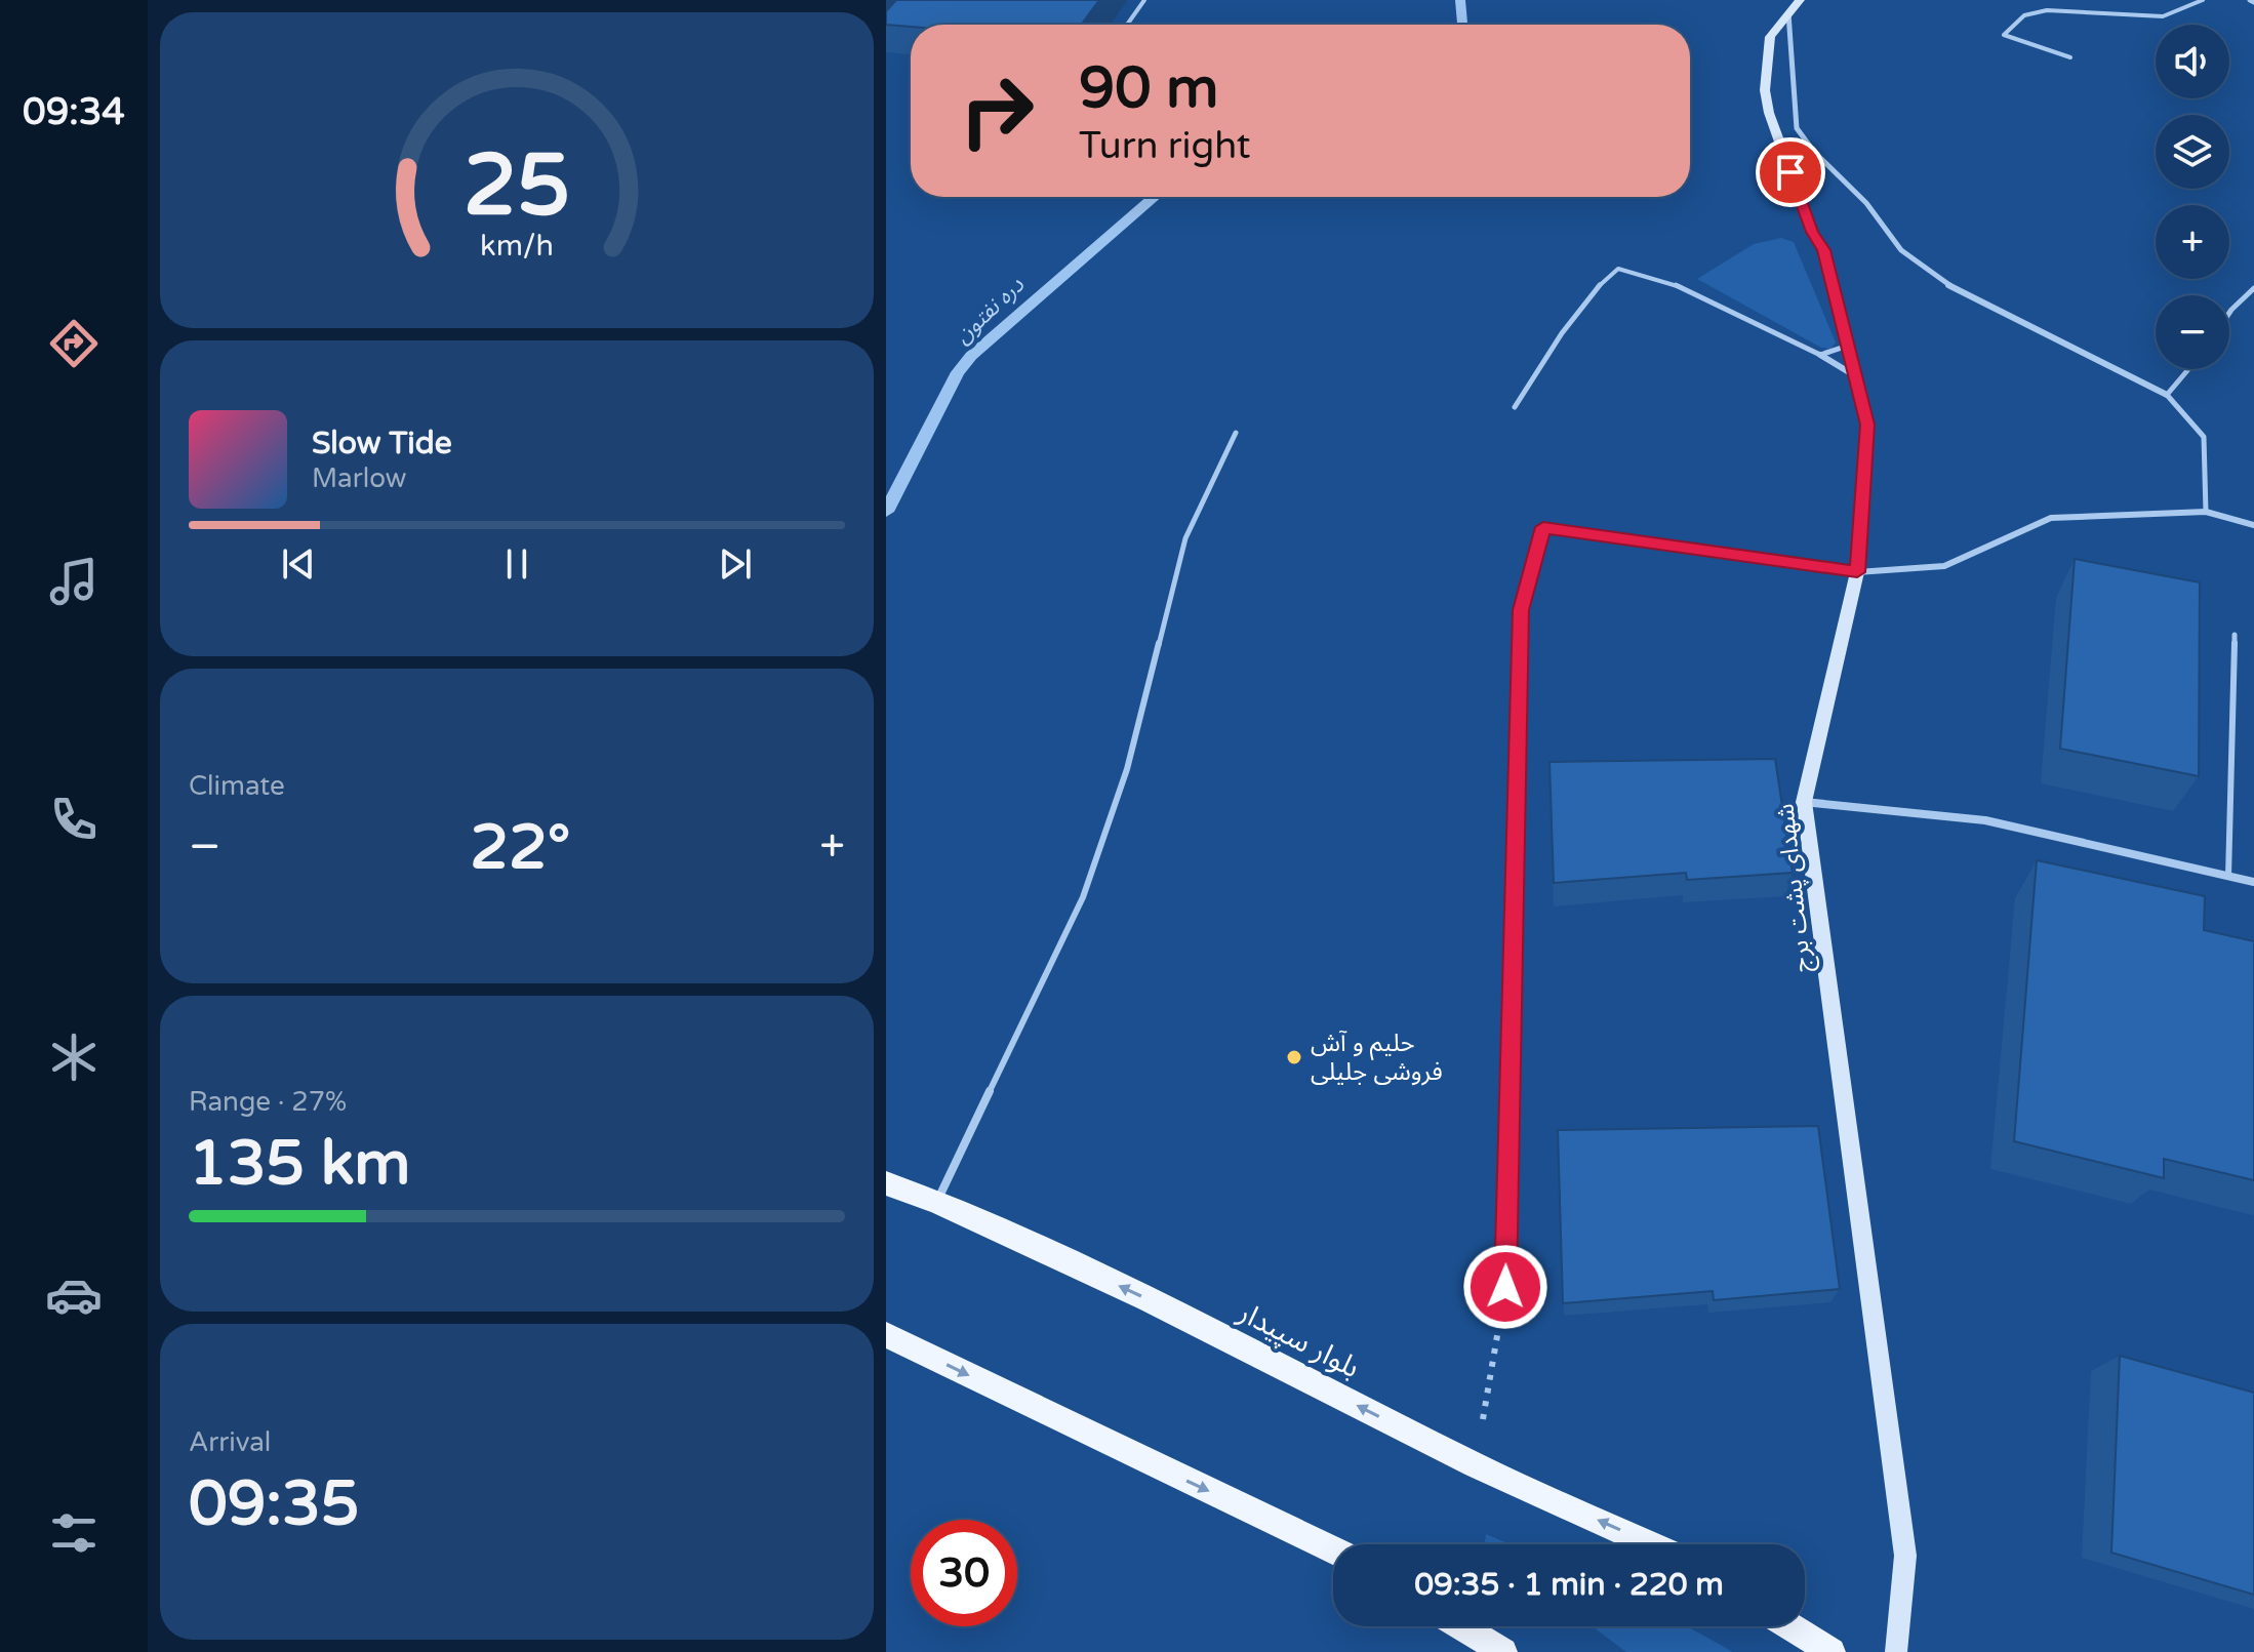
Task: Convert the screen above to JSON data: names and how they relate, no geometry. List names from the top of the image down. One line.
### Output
{"streets":{"main road":["بلوار سپیدار"],"street":["شهدای پشت برج"]},"water":["دره نفتون"],"places":["حلیم و آش فروشی جلیلی"],"page":{"tabs":"09:34","map_buttons":["+","−"],"turn":["90 m","Turn right"],"song":["Slow Tide","Marlow"],"tile":["Climate",["Range · 27%","135 km"],["Arrival","09:35"]],"heat":["−","22°","+"],"limit":"30","trip":"09:35 · 1 min · 220 m","gauge":["25","km/h"]}}
